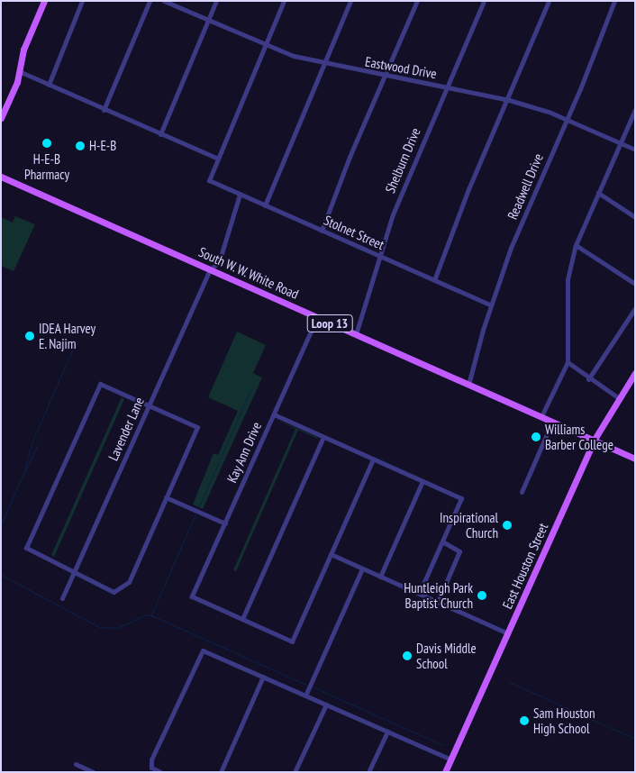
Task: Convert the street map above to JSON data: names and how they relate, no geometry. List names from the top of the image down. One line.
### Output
{"streets":{"main road":["South W. W. White Road","Loop 13","East Houston Street"],"street":["Eastwood Drive","Shelburn Drive","Readwell Drive","Stolnet Street","Lavender Lane","Kay Ann Drive"]},"crossings":[["Eastwood Drive","Shelburn Drive"],["Eastwood Drive","Readwell Drive"],["Shelburn Drive","Stolnet Street"],["Shelburn Drive","South W. W. White Road"],["Readwell Drive","Stolnet Street"],["Readwell Drive","South W. W. White Road"],["Stolnet Street","Lavender Lane"],["South W. W. White Road","Lavender Lane"],["South W. W. White Road","Kay Ann Drive"],["South W. W. White Road","East Houston Street"]],"places":["H-E-B Pharmacy","H-E-B","IDEA Harvey E. Najim","Williams Barber College","Inspirational Church","Huntleigh Park Baptist Church","Davis Middle School","Sam Houston High School"]}
